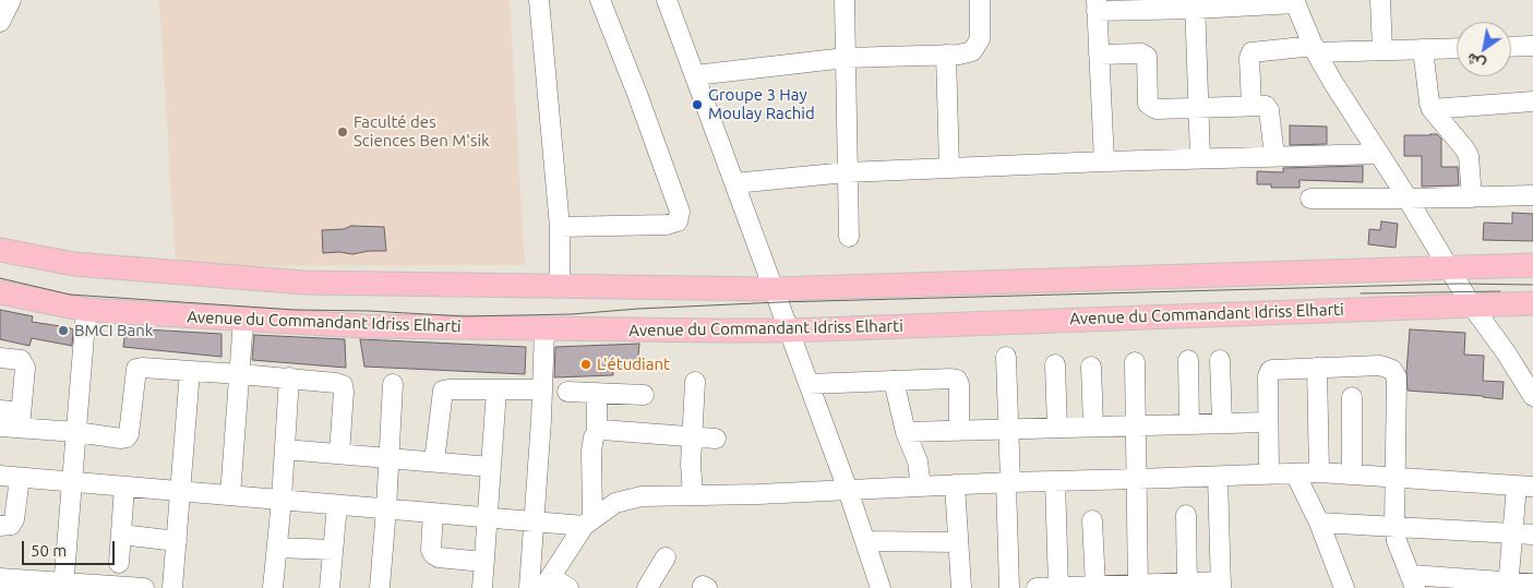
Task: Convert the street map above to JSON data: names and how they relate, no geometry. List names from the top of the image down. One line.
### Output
{"streets":{"main road":["Avenue du Commandant Idriss Elharti"]},"places":["Groupe 3 Hay Moulay Rachid","Faculté des Sciences Ben M'sik","BMCI Bank","L'étudiant"],"scale_bar":"50 m","north":"bottom left"}
